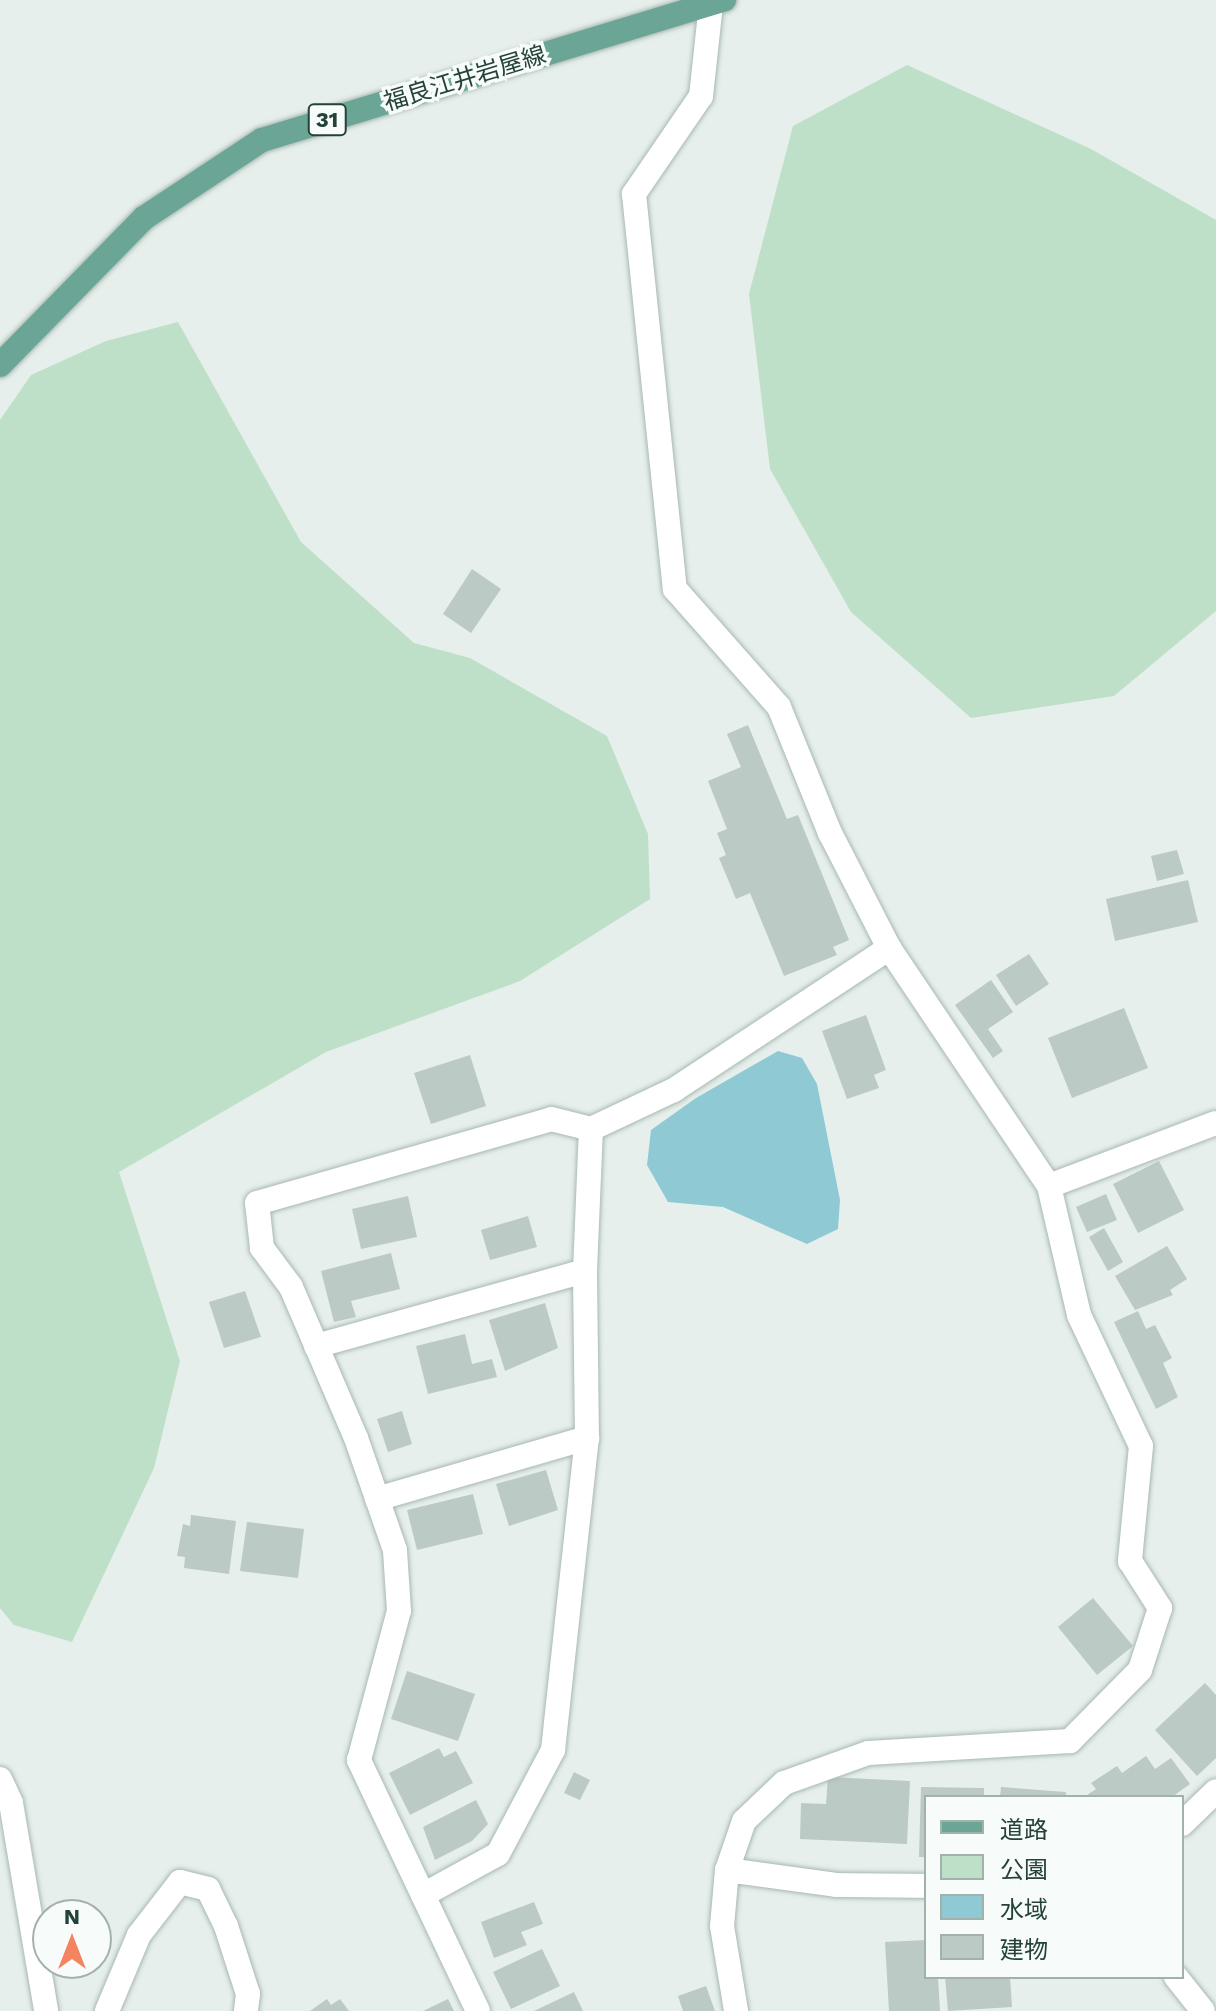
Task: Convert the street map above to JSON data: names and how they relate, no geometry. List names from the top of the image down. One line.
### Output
{"streets":{"main road":["福良江井岩屋線","31"]},"legend":["道路","公園","水域","建物"],"north":"top"}
